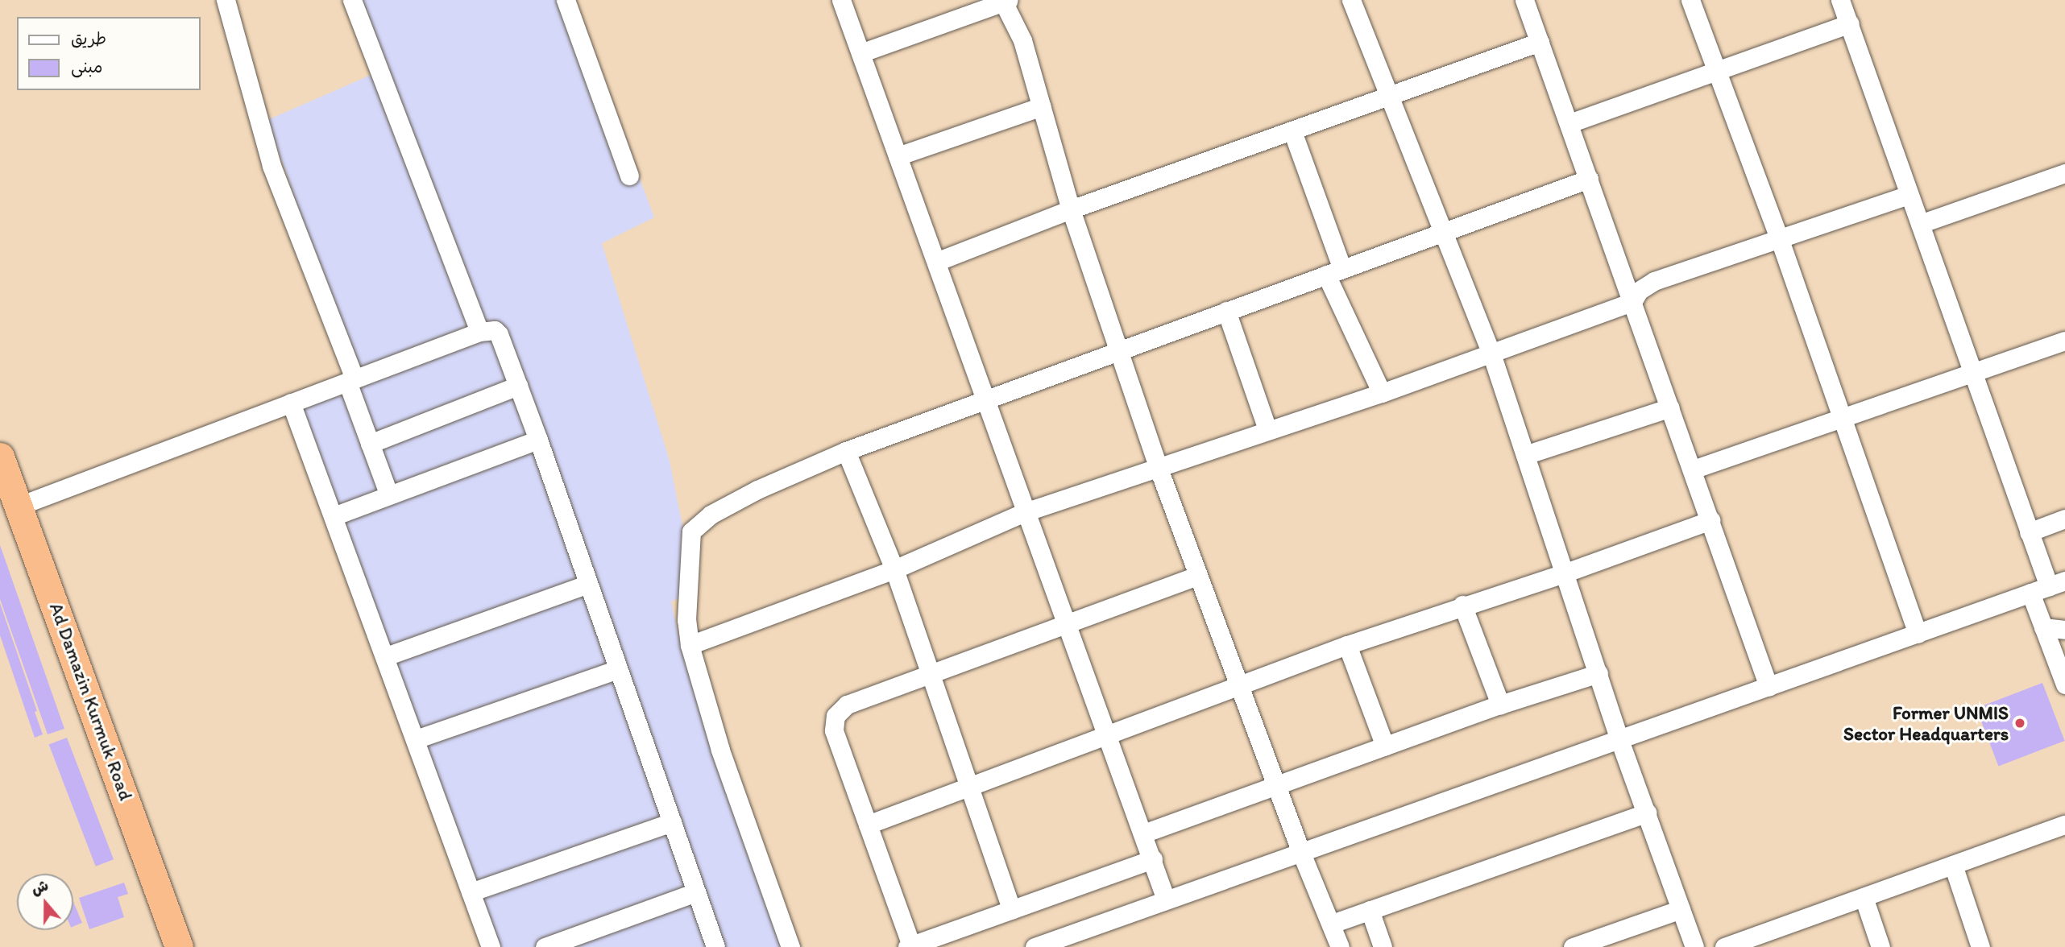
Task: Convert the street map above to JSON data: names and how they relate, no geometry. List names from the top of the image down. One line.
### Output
{"streets":{"highway":["Ad Damazin Kurmuk Road"]},"places":["Former UNMIS Sector Headquarters"],"legend":["طريق","مبنى"],"north":"top"}
